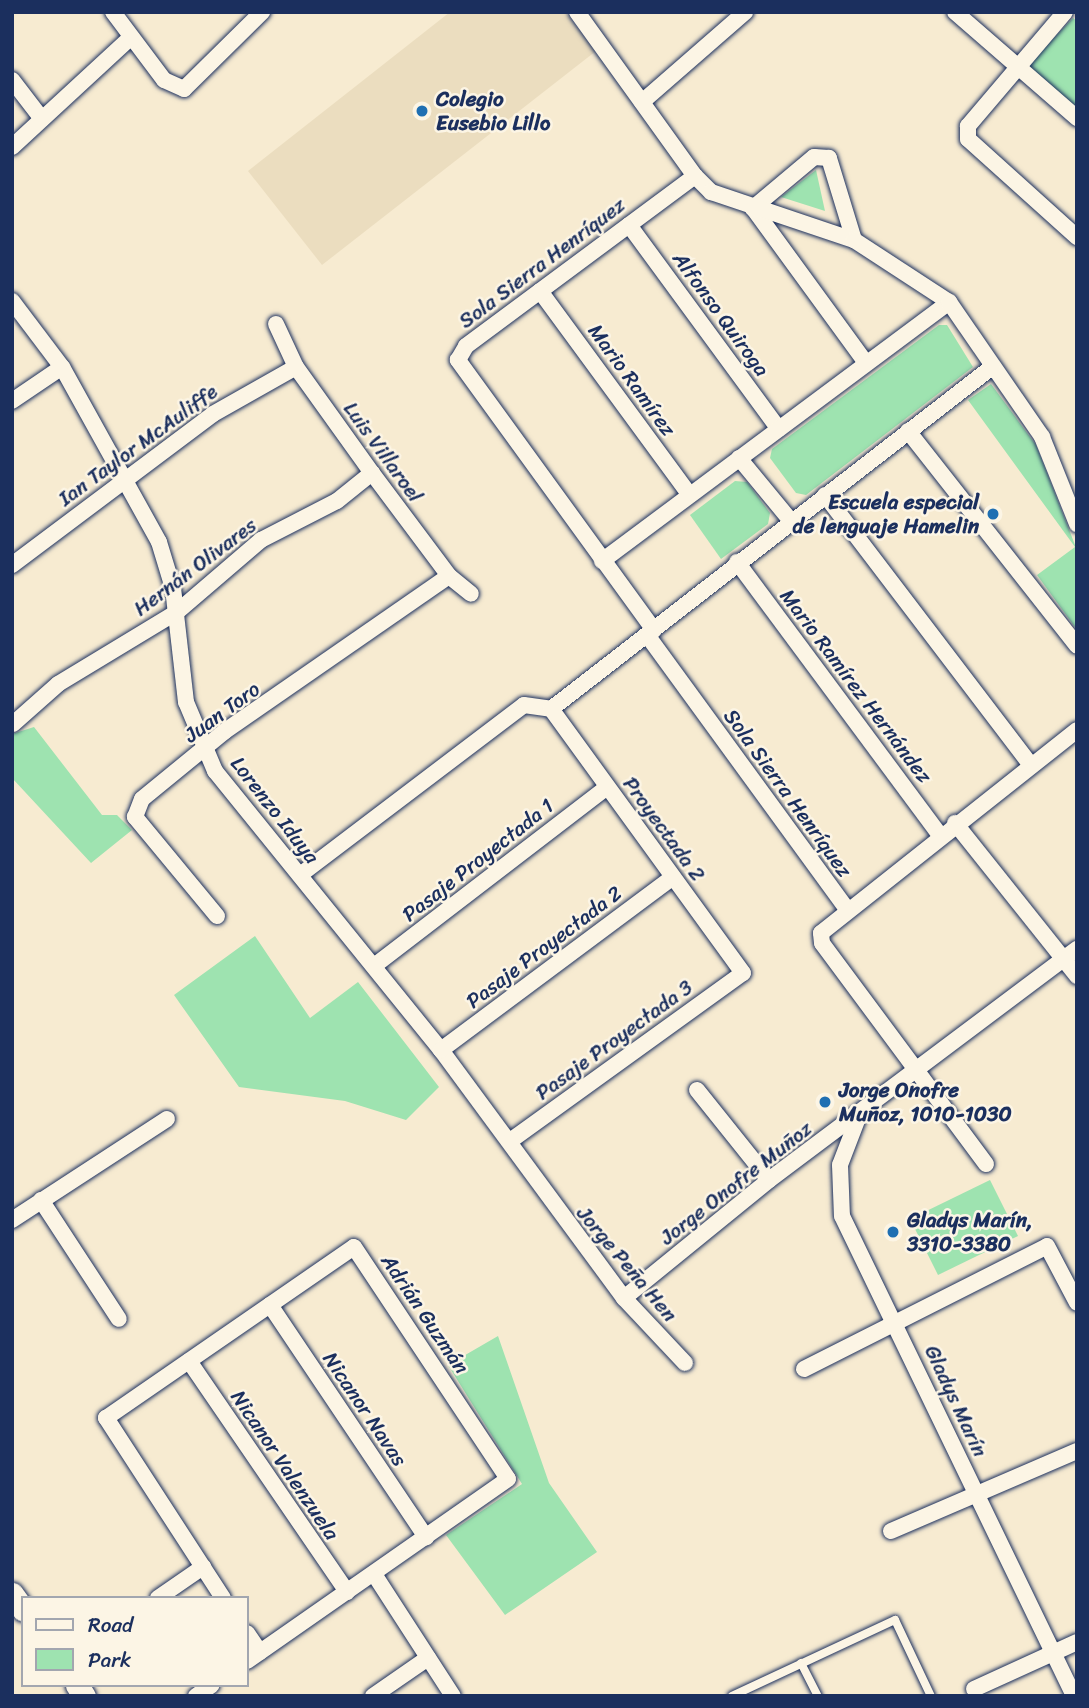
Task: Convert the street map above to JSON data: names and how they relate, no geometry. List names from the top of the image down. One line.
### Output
{"streets":{"street":["Sola Sierra Henríquez","Alfonso Quiroga","Mario Ramírez","Ian Taylor McAuliffe","Luis Villaroel","Hernán Olivares","Mario Ramírez Hernández","Juan Toro","Lorenzo Iduya","Proyectada 2","Pasaje Proyectada 1","Pasaje Proyectada 2","Pasaje Proyectada 3","Jorge Onofre Muñoz","Jorge Peña Hen","Adrián Guzmán","Gladys Marín","Nicanor Navas","Nicanor Valenzuela"]},"crossings":[["Sola Sierra Henríquez","Alfonso Quiroga"],["Sola Sierra Henríquez","Mario Ramírez"],["Sola Sierra Henríquez","Mario Ramírez Hernández"],["Sola Sierra Henríquez","Jorge Onofre Muñoz"],["Ian Taylor McAuliffe","Luis Villaroel"],["Ian Taylor McAuliffe","Lorenzo Iduya"],["Luis Villaroel","Hernán Olivares"],["Luis Villaroel","Juan Toro"],["Hernán Olivares","Lorenzo Iduya"],["Juan Toro","Lorenzo Iduya"],["Lorenzo Iduya","Pasaje Proyectada 1"],["Lorenzo Iduya","Pasaje Proyectada 2"],["Lorenzo Iduya","Pasaje Proyectada 3"],["Lorenzo Iduya","Jorge Peña Hen"],["Proyectada 2","Pasaje Proyectada 1"],["Proyectada 2","Pasaje Proyectada 2"],["Proyectada 2","Pasaje Proyectada 3"],["Jorge Onofre Muñoz","Jorge Peña Hen"],["Jorge Onofre Muñoz","Gladys Marín"],["Adrián Guzmán","Nicanor Navas"],["Adrián Guzmán","Nicanor Valenzuela"]],"places":["Colegio Eusebio Lillo","Escuela especial de lenguaje Hamelin","Jorge Onofre Muñoz, 1010-1030","Gladys Marín, 3310-3380"],"legend":["Road","Park"]}
